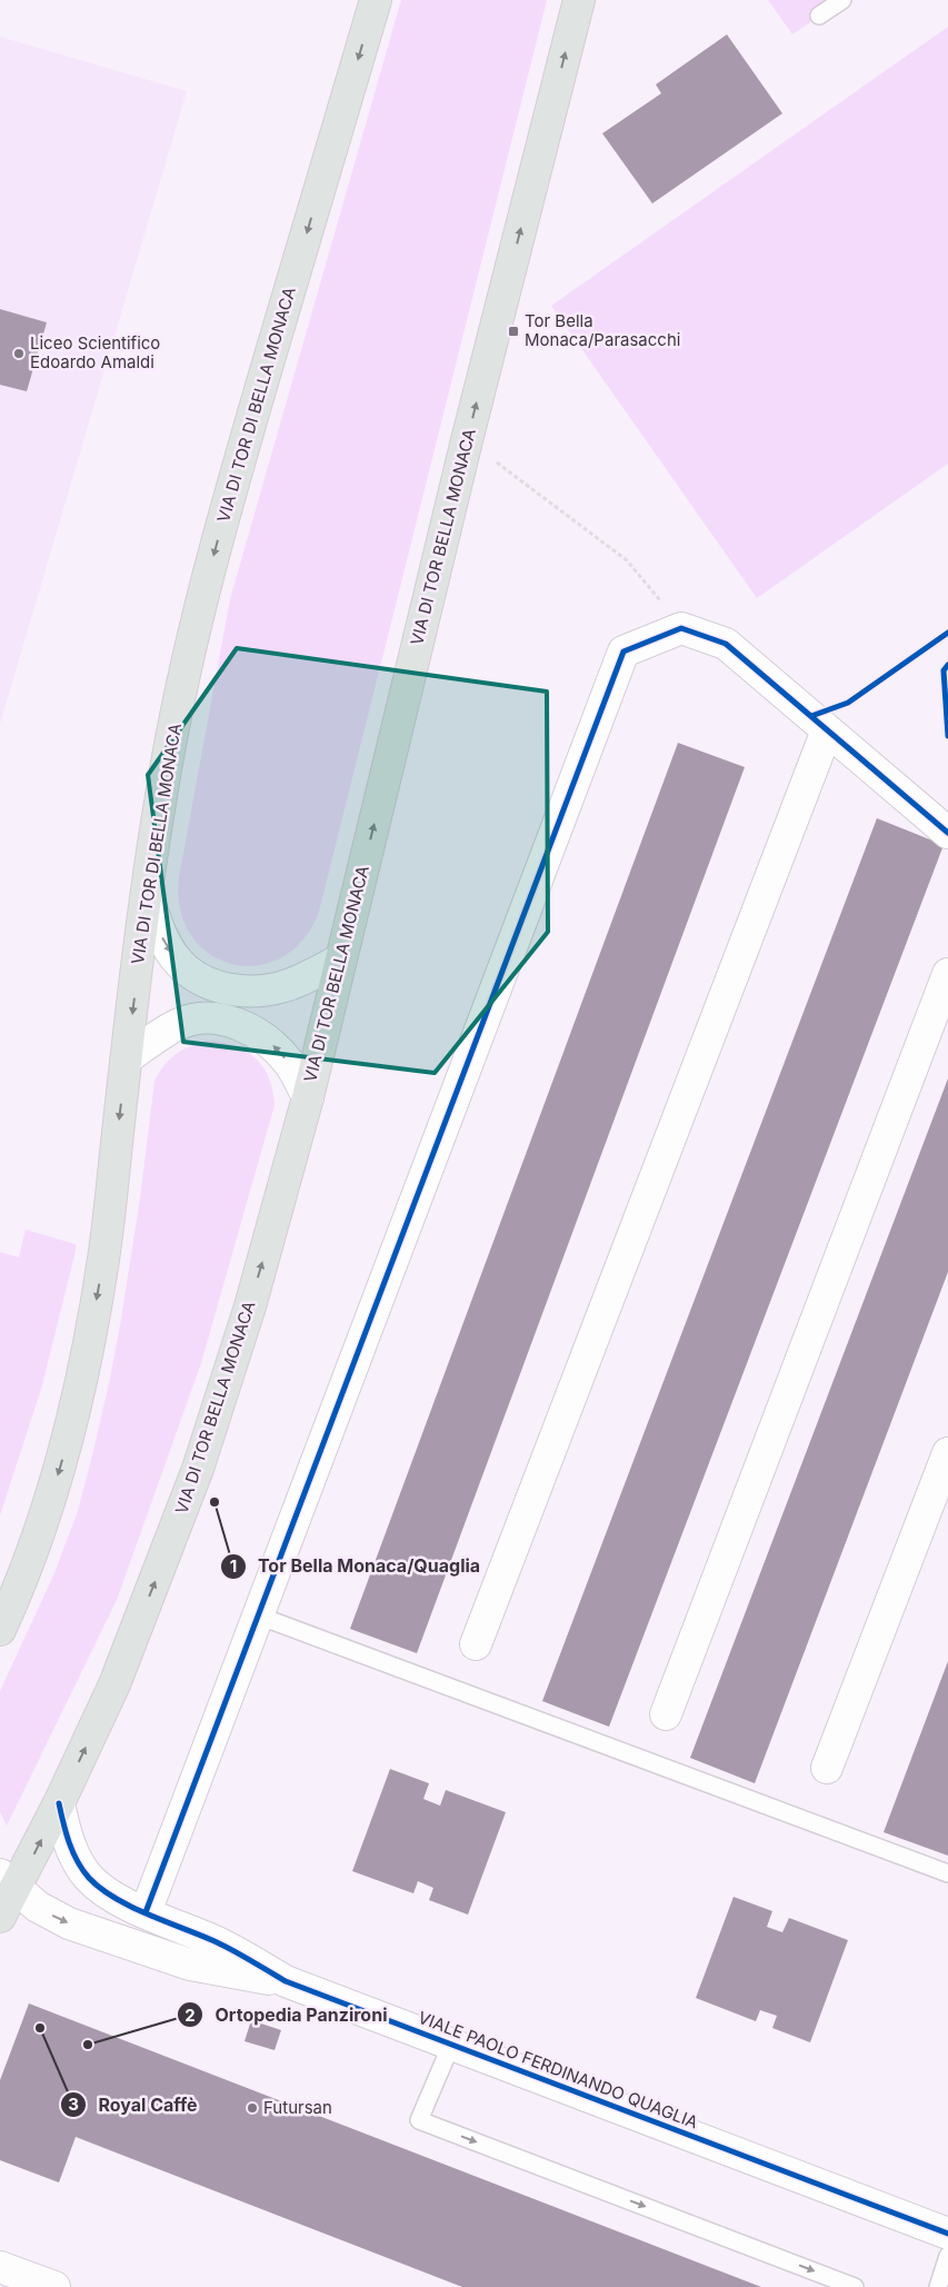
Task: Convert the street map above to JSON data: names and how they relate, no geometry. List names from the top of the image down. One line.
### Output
{"streets":{"main road":["VIA DI TOR DI BELLA MONACA","VIA DI TOR BELLA MONACA"],"street":["VIALE PAOLO FERDINANDO QUAGLIA"]},"crossings":[["VIA DI TOR BELLA MONACA","VIALE PAOLO FERDINANDO QUAGLIA"]],"one_way":["VIA DI TOR DI BELLA MONACA","VIA DI TOR BELLA MONACA"],"places":{"transit":["Tor Bella Monaca/Parasacchi"],"other":["Liceo Scientifico Edoardo Amaldi","Tor Bella Monaca/Quaglia","Royal Caffè","Ortopedia Panzironi","Futursan"]}}
